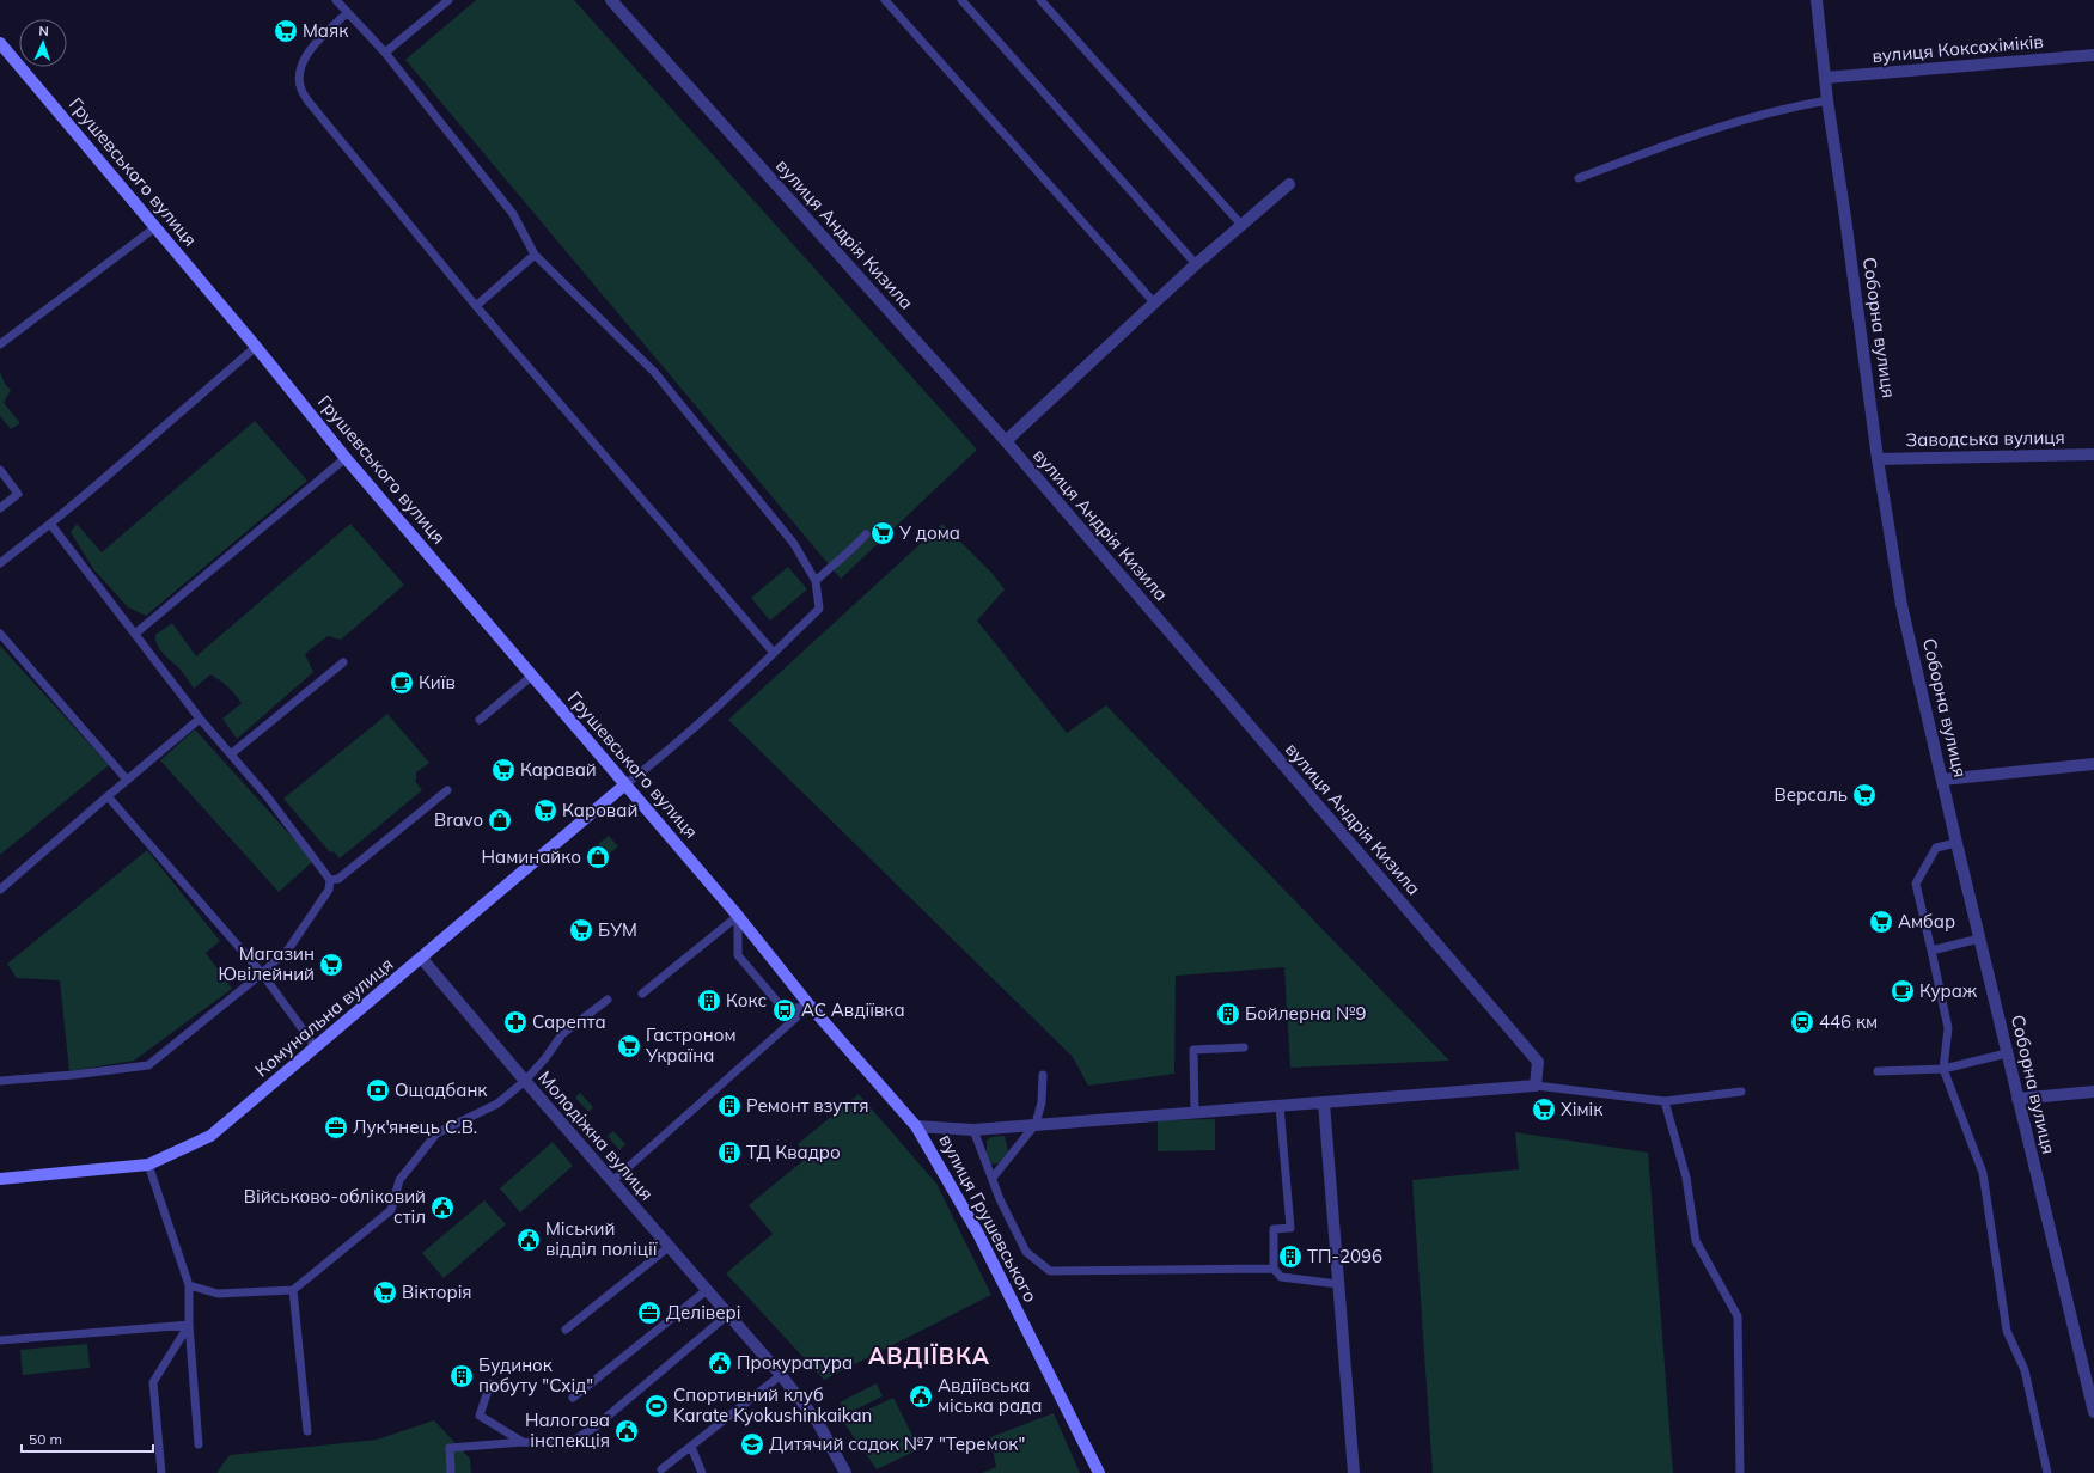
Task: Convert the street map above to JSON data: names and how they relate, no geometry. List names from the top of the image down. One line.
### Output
{"streets":{"main road":["Грушевського вулиця","Комунальна вулиця","вулиця Грушевського"],"street":["вулиця Коксохіміків","вулиця Андрія Кизила","Соборна вулиця","Заводська вулиця","Молодіжна вулиця"]},"crossings":[["вулиця Коксохіміків","Соборна вулиця"],["Грушевського вулиця","Комунальна вулиця"],["Грушевського вулиця","вулиця Грушевського"],["Соборна вулиця","Заводська вулиця"],["Комунальна вулиця","Молодіжна вулиця"]],"districts":["АВДІЇВКА"],"places":{"supermarket":["Маяк","У дома","Каравай","Версаль","Каровай","Амбар","БУМ","Магазин Ювілейний","Гастроном Україна","Хімік","Вікторія"],"cafe":["Київ","Кураж"],"shop":["Bravo","Наминайко"],"building":["Кокс","Бойлерна №9","Ремонт взуття","ТД Квадро","ТП-2096","Будинок побуту \"Схід\""],"bus stop":["АС Авдіївка"],"pharmacy":["Сарепта"],"station":["446 км"],"bank":["Ощадбанк"],"office":["Лук'янець С.В.","Делівері"],"public building":["Військово-обліковий стіл","Міський відділ поліції","Прокуратура","Авдіївська міська рада","Налогова інспекція"],"sports":["Спортивний клуб Karate Kyokushinkaikan"],"school or university":["Дитячий садок №7 \"Теремок\""]},"scale_bar":"50 m","north":"top"}
